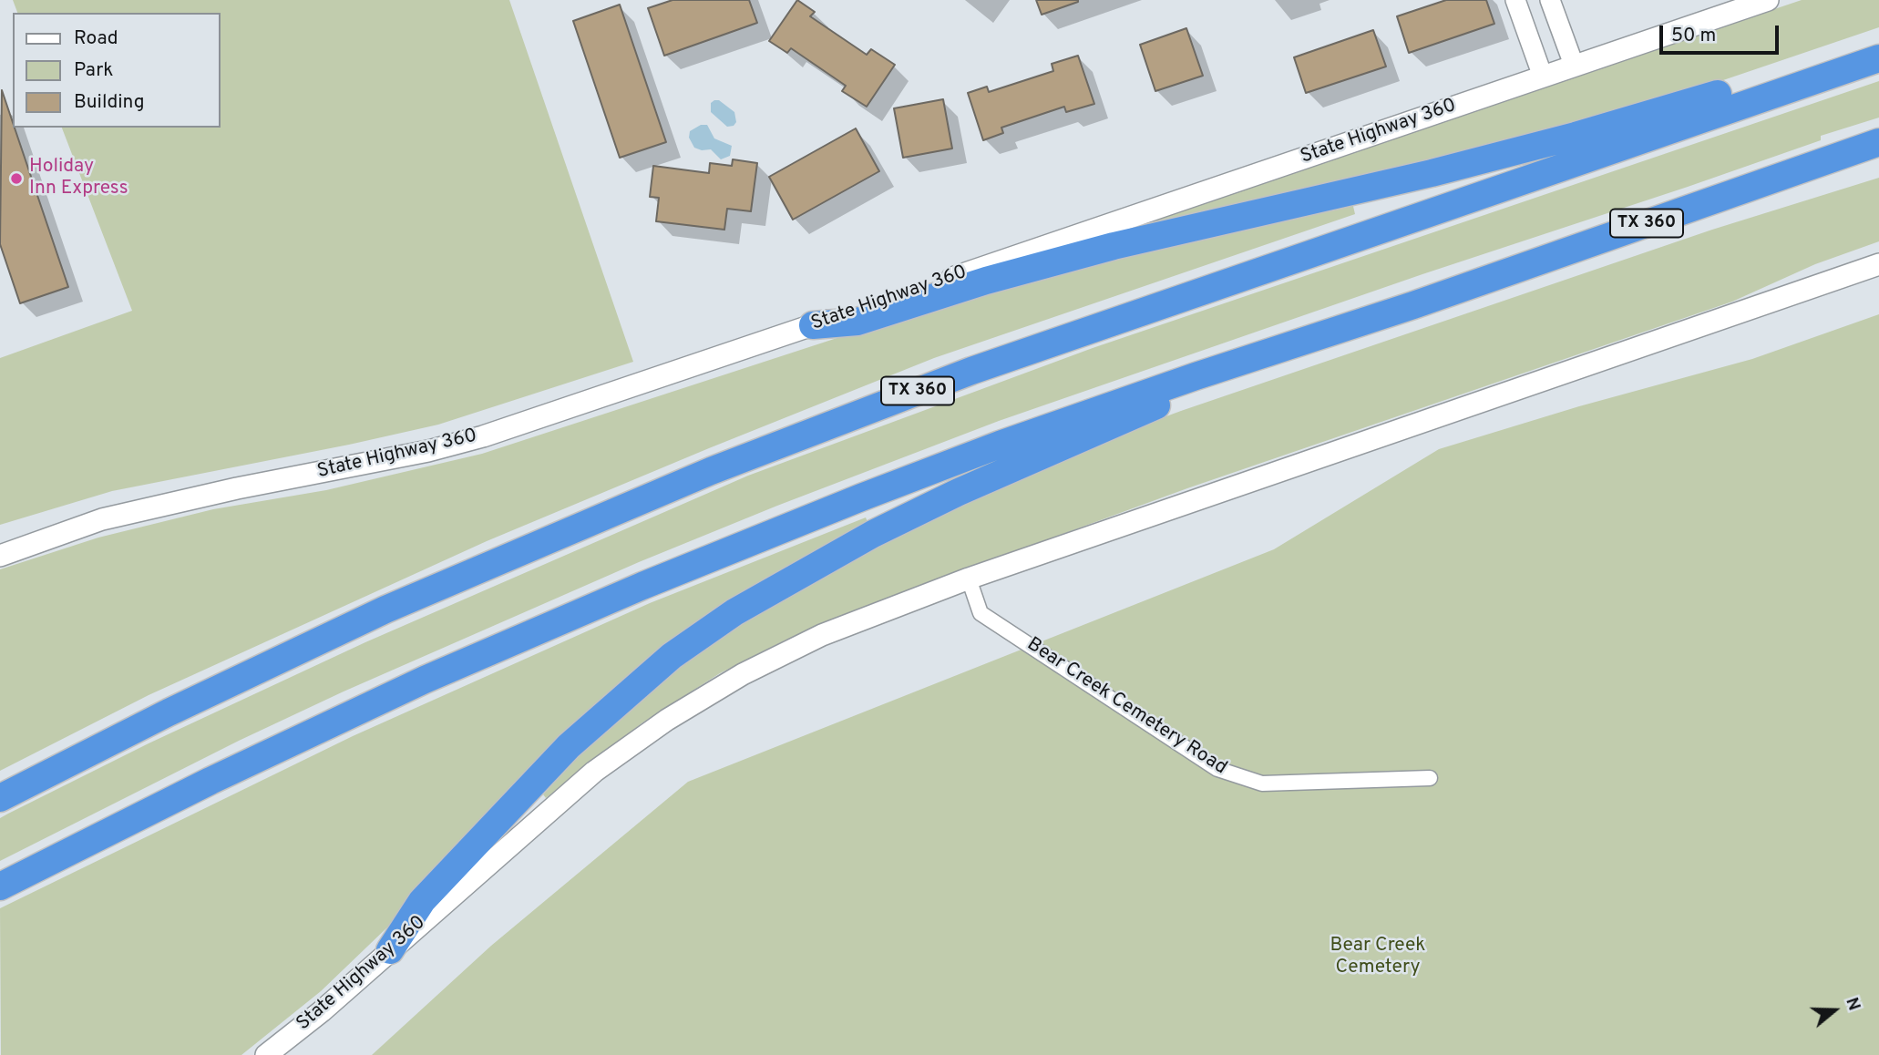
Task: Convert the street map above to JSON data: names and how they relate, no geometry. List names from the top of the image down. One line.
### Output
{"streets":{"highway":["TX 360"],"main road":["State Highway 360"],"street":["Bear Creek Cemetery Road"]},"crossings":[["State Highway 360","Bear Creek Cemetery Road"]],"parks":["Bear Creek Cemetery"],"places":["Holiday Inn Express"],"legend":["Road","Park","Building"],"scale_bar":"50 m","north":"right"}
